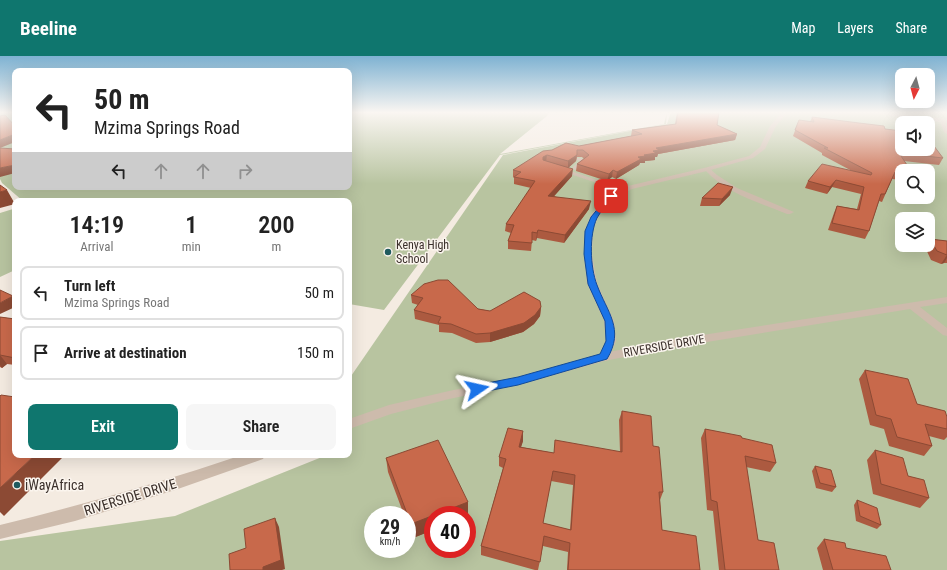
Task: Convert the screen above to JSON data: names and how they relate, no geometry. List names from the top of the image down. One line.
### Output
{"streets":{"street":["RIVERSIDE DRIVE"]},"places":["Kenya High School","iWayAfrica"],"north":"bottom","page":{"header":"Beeline","nav":["Map","Layers","Share"],"turn":["50 m","Mzima Springs Road"],"eta":["14:19","Arrival","1","min","200","m"],"list":[{"name":"Turn left","note":"Mzima Springs Road","value":"50 m"},{"name":"Arrive at destination","value":"150 m"}],"buttons":["Exit","Share"],"speed":"29 km/h","limit":"40"}}
